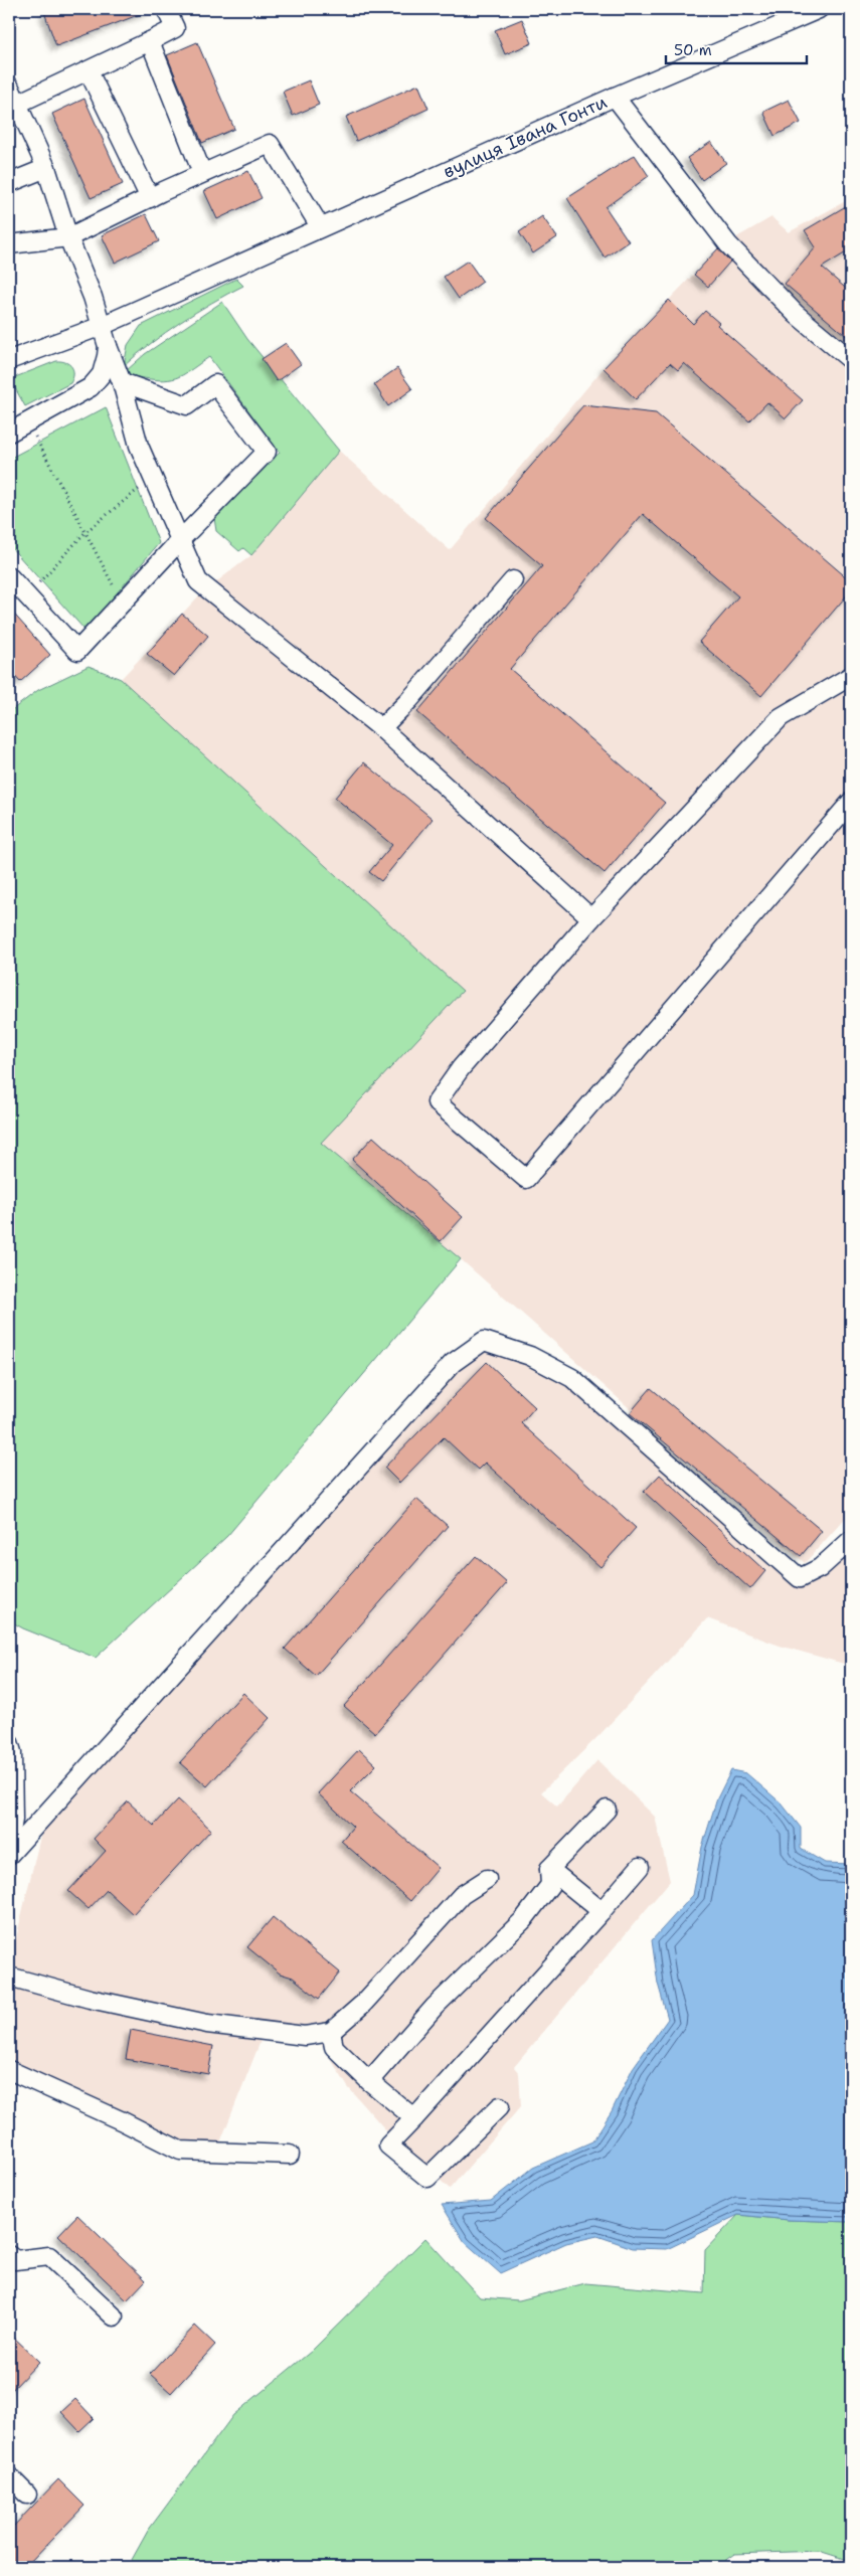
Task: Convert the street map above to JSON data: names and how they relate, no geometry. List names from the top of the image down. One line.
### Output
{"streets":{"street":["вулиця Івана Гонти"]},"scale_bar":"50 m"}
